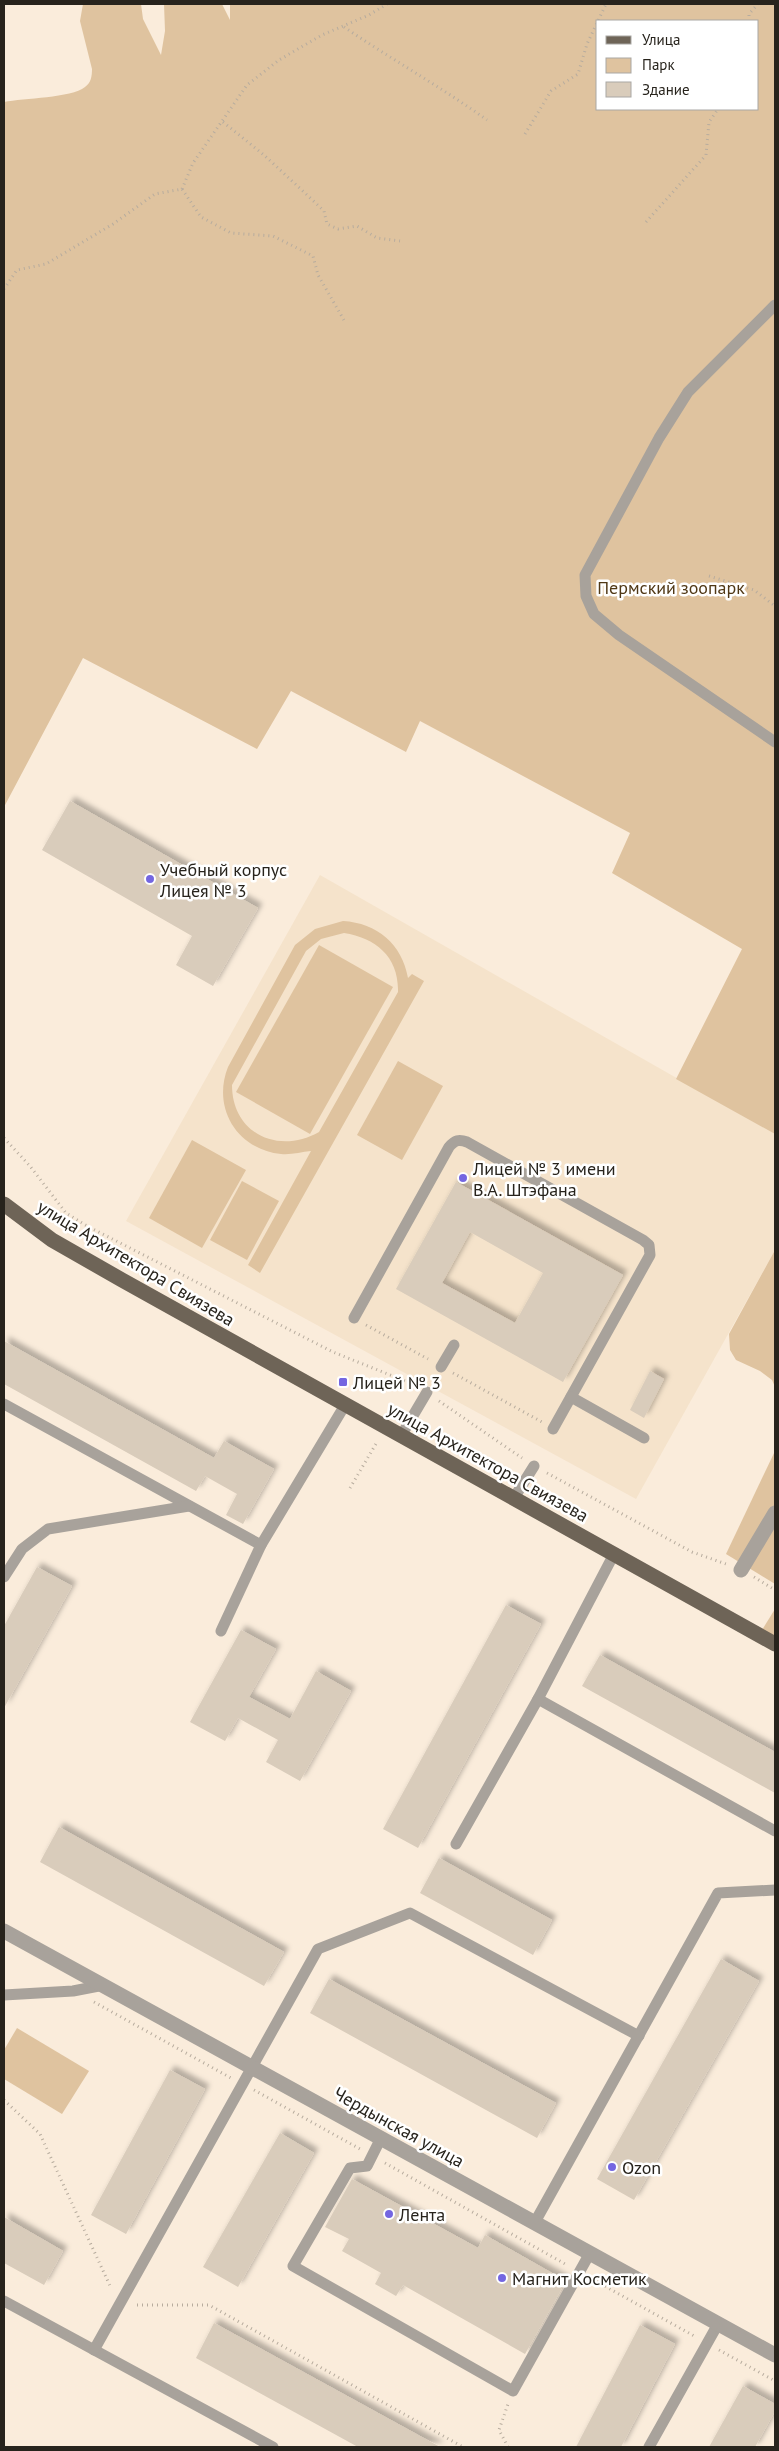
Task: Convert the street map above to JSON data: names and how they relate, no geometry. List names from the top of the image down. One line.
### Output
{"streets":{"main road":["улица Архитектора Свиязева"],"street":["Чердынская улица"]},"parks":["Пермский зоопарк"],"places":{"other":["Учебный корпус Лицея № 3","Лицей № 3 имени В.А. Штэфана","Ozon","Лента","Магнит Косметик"],"transit":["Лицей № 3"]},"legend":["Улица","Парк","Здание"]}
